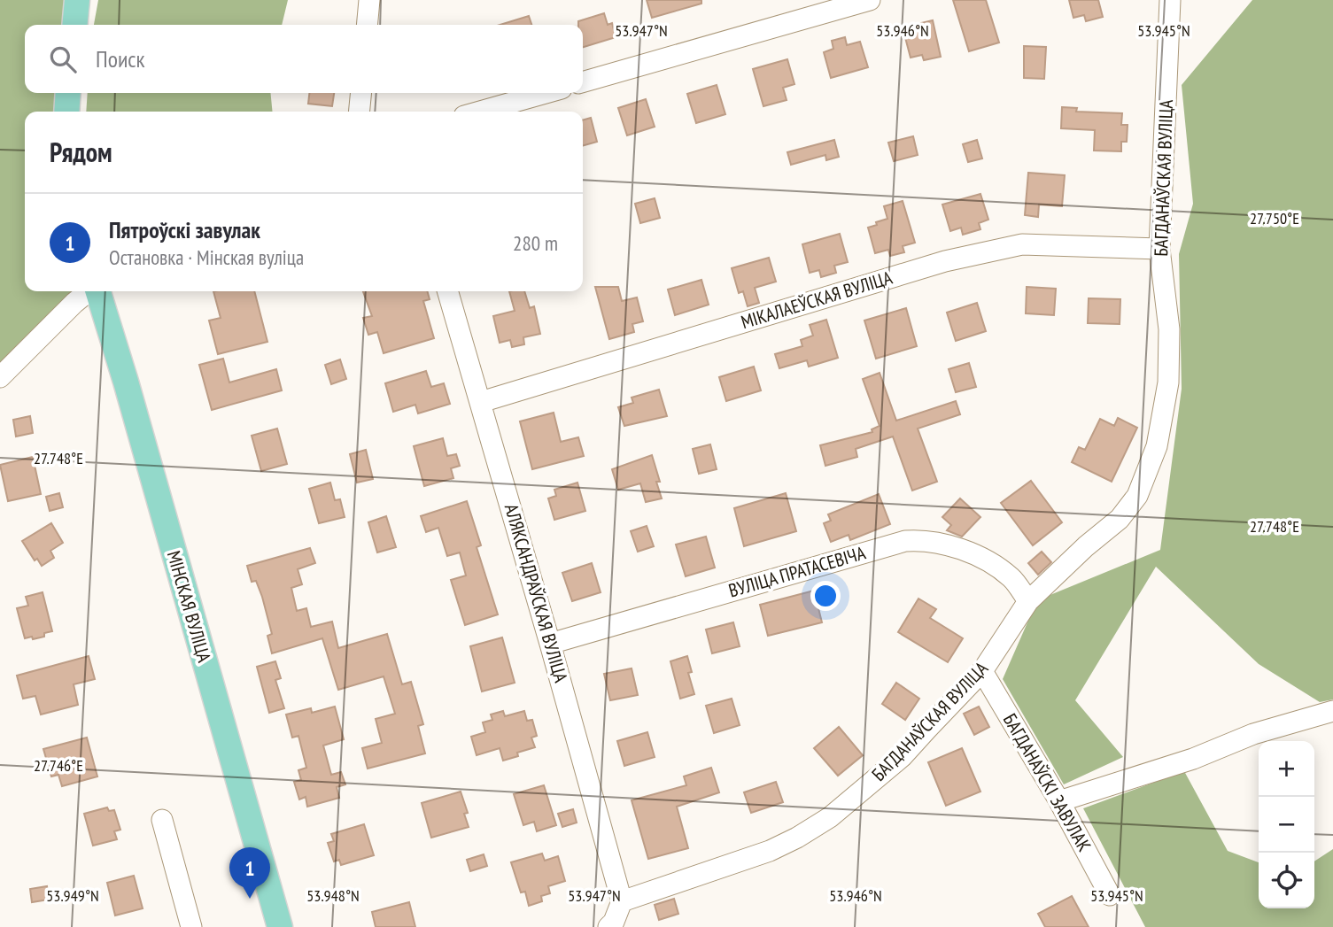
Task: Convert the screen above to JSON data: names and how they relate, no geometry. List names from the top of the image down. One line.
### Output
{"streets":{"main road":["МІНСКАЯ ВУЛІЦА"],"street":["БАГДАНАЎСКАЯ ВУЛІЦА","МІКАЛАЕЎСКАЯ ВУЛІЦА","ВУЛІЦА ПРАТАСЕВІЧА","АЛЯКСАНДРАЎСКАЯ ВУЛІЦА","БАГДАНАЎСКІ ЗАВУЛАК"]},"crossings":[["БАГДАНАЎСКАЯ ВУЛІЦА","МІКАЛАЕЎСКАЯ ВУЛІЦА"],["БАГДАНАЎСКАЯ ВУЛІЦА","ВУЛІЦА ПРАТАСЕВІЧА"],["БАГДАНАЎСКАЯ ВУЛІЦА","АЛЯКСАНДРАЎСКАЯ ВУЛІЦА"],["БАГДАНАЎСКАЯ ВУЛІЦА","БАГДАНАЎСКІ ЗАВУЛАК"],["МІКАЛАЕЎСКАЯ ВУЛІЦА","АЛЯКСАНДРАЎСКАЯ ВУЛІЦА"],["ВУЛІЦА ПРАТАСЕВІЧА","АЛЯКСАНДРАЎСКАЯ ВУЛІЦА"]],"page":{"search":"Поиск","heading":"Рядом","list":[{"mark":"1","name":"Пятроўскі завулак","note":"Остановка · Мінская вуліца","value":"280 m"}],"map_buttons":["+","−"],"pins":"1"},"coordinates":["53.947°N","53.946°N","53.945°N","27.750°E","27.748°E","27.746°E","53.949°N","53.948°N"]}
